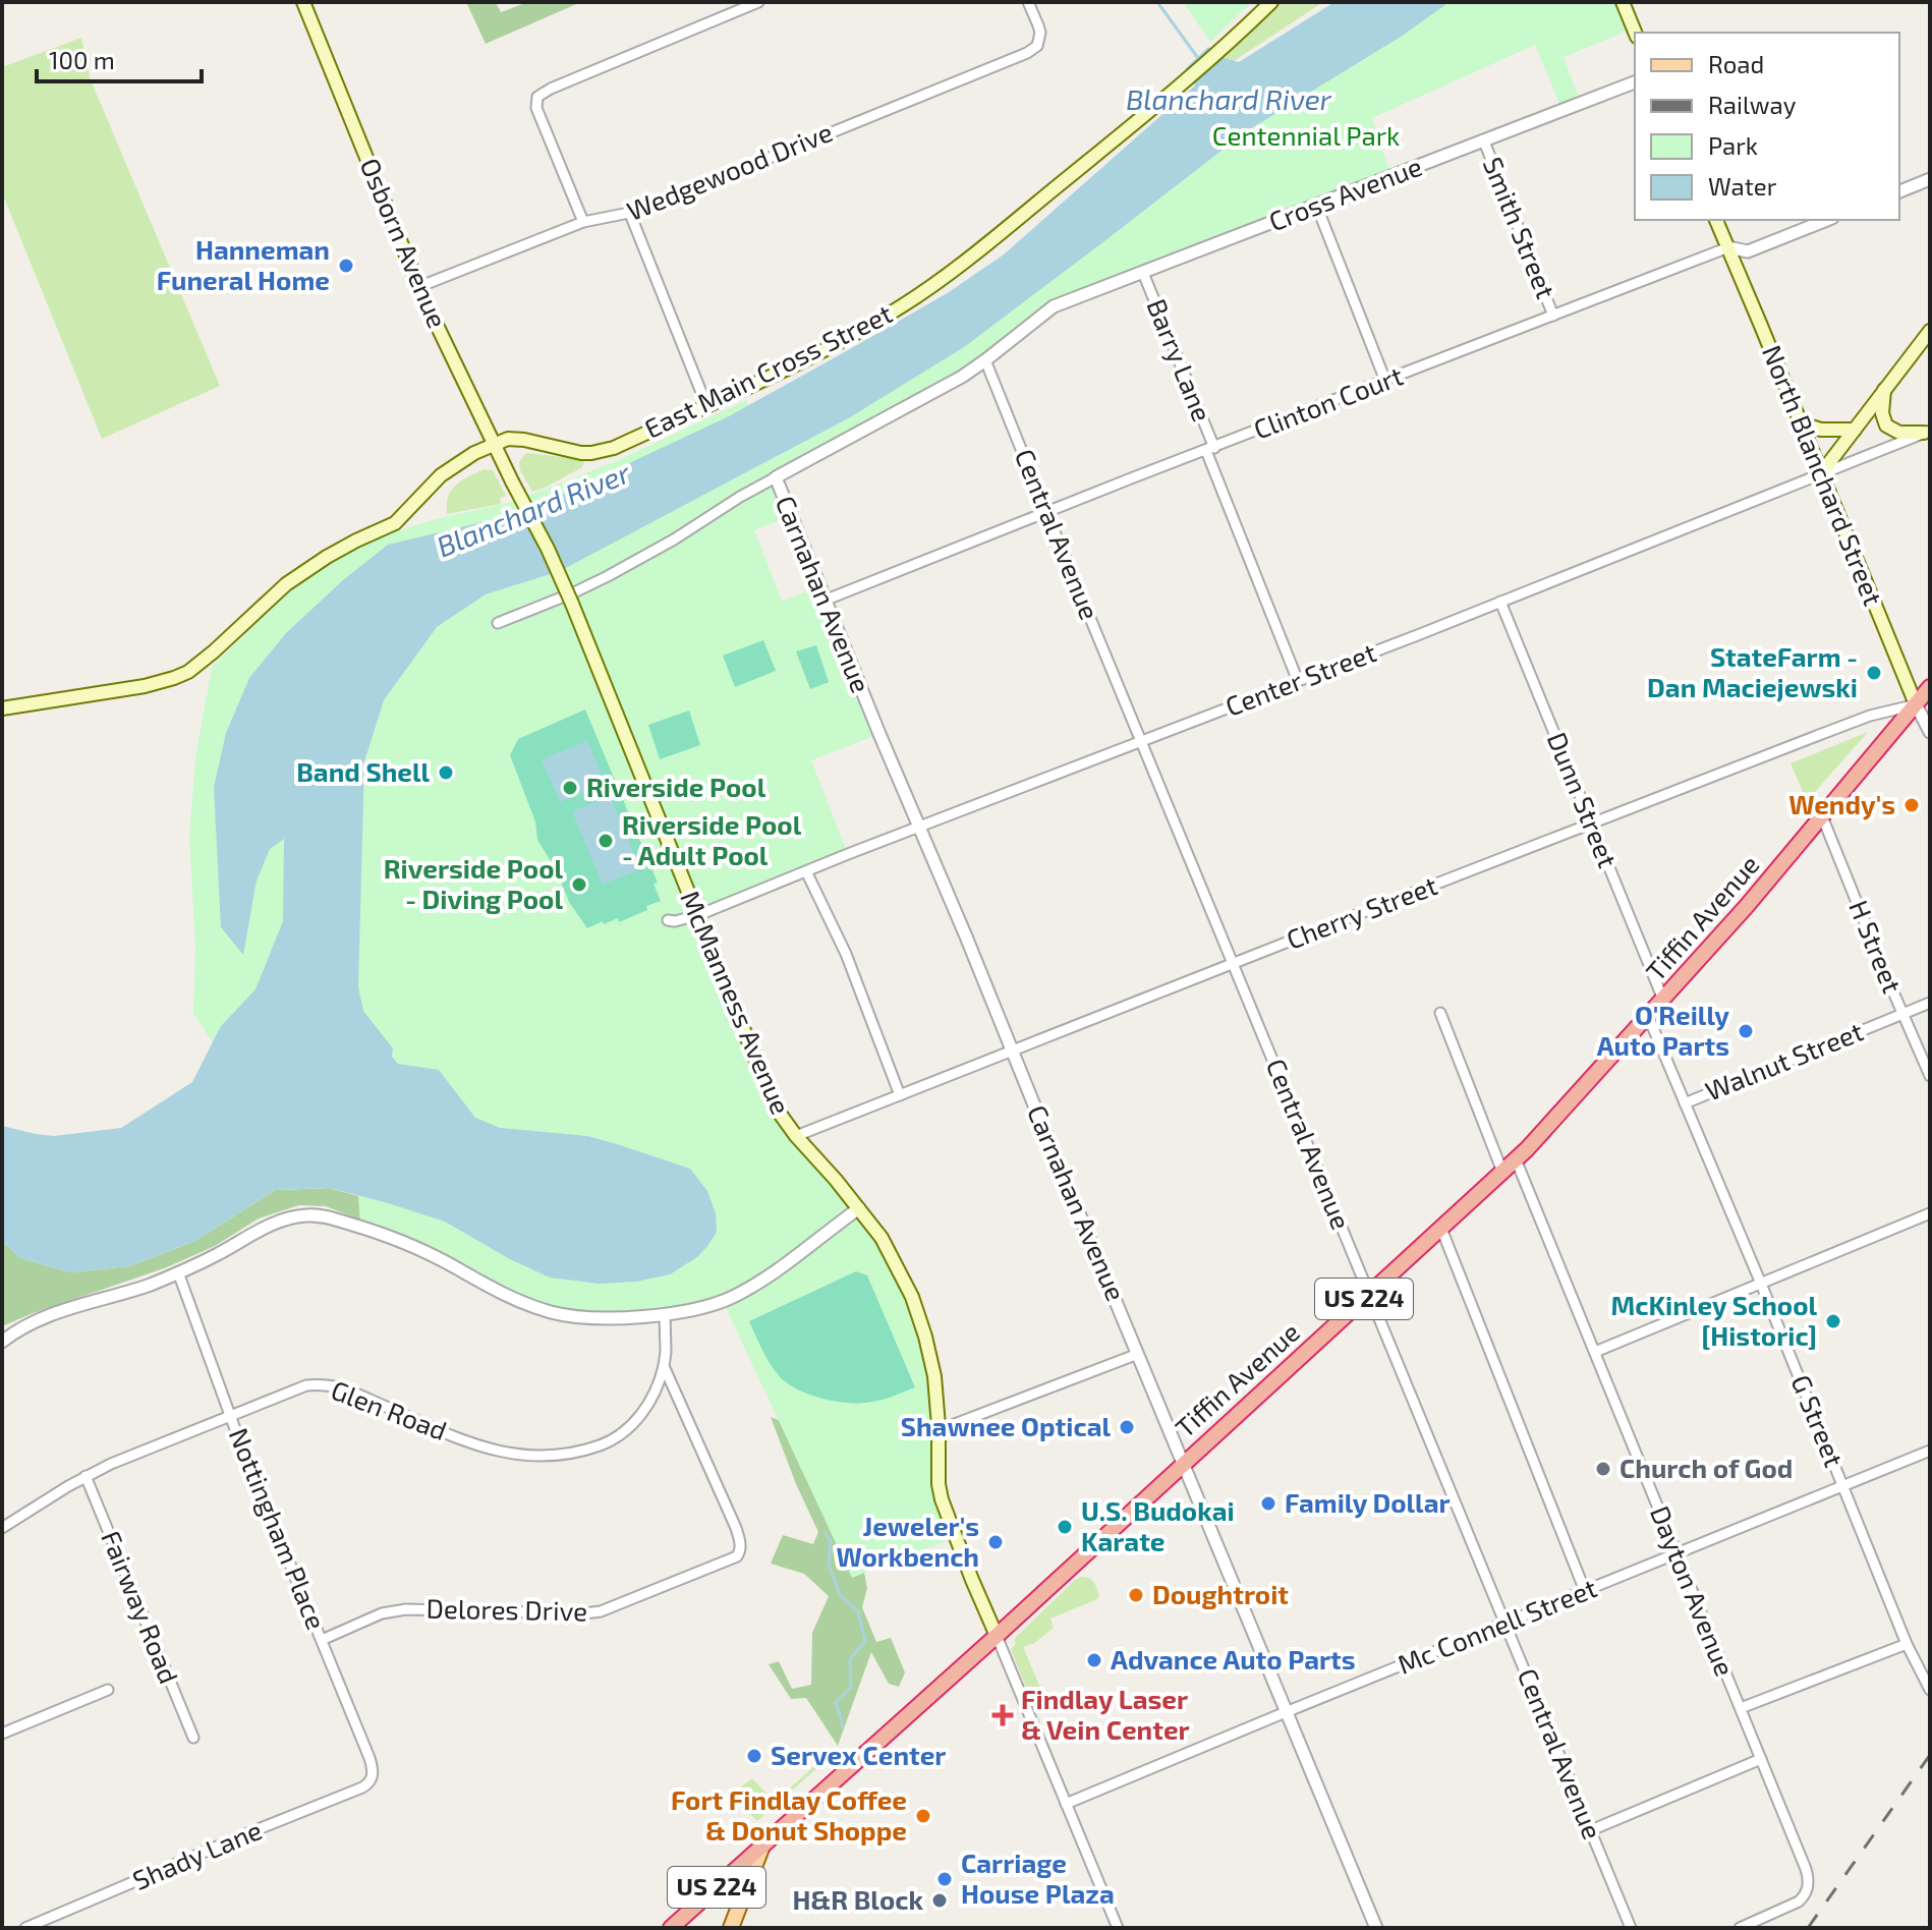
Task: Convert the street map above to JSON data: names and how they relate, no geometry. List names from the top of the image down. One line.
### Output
{"streets":{"highway":["Tiffin Avenue","US 224"],"main road":["Osborn Avenue","East Main Cross Street","North Blanchard Street","McManness Avenue"],"street":["Wedgewood Drive","Cross Avenue","Smith Street","Barry Lane","Clinton Court","Central Avenue","Carnahan Avenue","Center Street","Dunn Street","Cherry Street","H Street","Walnut Street","Glen Road","G Street","Nottingham Place","Dayton Avenue","Fairway Road","Delores Drive","Mc Connell Street","Shady Lane"]},"crossings":[["Wedgewood Drive","Osborn Avenue"],["Cross Avenue","Smith Street"],["Cross Avenue","Barry Lane"],["Cross Avenue","Central Avenue"],["Cross Avenue","Carnahan Avenue"],["Smith Street","Clinton Court"],["Osborn Avenue","East Main Cross Street"],["Osborn Avenue","McManness Avenue"],["Barry Lane","Clinton Court"],["Barry Lane","Center Street"],["Clinton Court","North Blanchard Street"],["Clinton Court","Central Avenue"],["Clinton Court","Carnahan Avenue"],["North Blanchard Street","Center Street"],["North Blanchard Street","Cherry Street"],["North Blanchard Street","Tiffin Avenue"],["Central Avenue","Center Street"],["Central Avenue","Cherry Street"],["Central Avenue","Tiffin Avenue"],["Central Avenue","Mc Connell Street"],["Carnahan Avenue","Center Street"],["Carnahan Avenue","Cherry Street"],["Carnahan Avenue","Tiffin Avenue"],["Carnahan Avenue","Mc Connell Street"],["Center Street","Dunn Street"],["Center Street","McManness Avenue"],["Dunn Street","Cherry Street"],["Dunn Street","Tiffin Avenue"],["Cherry Street","Tiffin Avenue"],["Cherry Street","McManness Avenue"],["Tiffin Avenue","H Street"],["Tiffin Avenue","McManness Avenue"],["Tiffin Avenue","G Street"],["Tiffin Avenue","Dayton Avenue"],["H Street","Walnut Street"],["McManness Avenue","Mc Connell Street"],["Walnut Street","G Street"],["Glen Road","Nottingham Place"],["Glen Road","Fairway Road"],["Glen Road","Delores Drive"],["G Street","Mc Connell Street"],["Nottingham Place","Delores Drive"],["Nottingham Place","Shady Lane"],["Dayton Avenue","Mc Connell Street"]],"water":["Blanchard River"],"parks":["Centennial Park"],"places":{"other":["Hanneman Funeral Home","StateFarm - Dan Maciejewski","Band Shell","Riverside Pool","Wendy's","Riverside Pool - Adult Pool","Riverside Pool - Diving Pool","O'Reilly Auto Parts","McKinley School [Historic]","Shawnee Optical","Church of God","Family Dollar","U.S. Budokai Karate","Jeweler's Workbench","Doughtroit","Advance Auto Parts","Servex Center","Fort Findlay Coffee & Donut Shoppe","Carriage House Plaza","H&R Block"],"health":["Findlay Laser & Vein Center"]},"legend":["Road","Railway","Park","Water"],"scale_bar":"100 m"}
